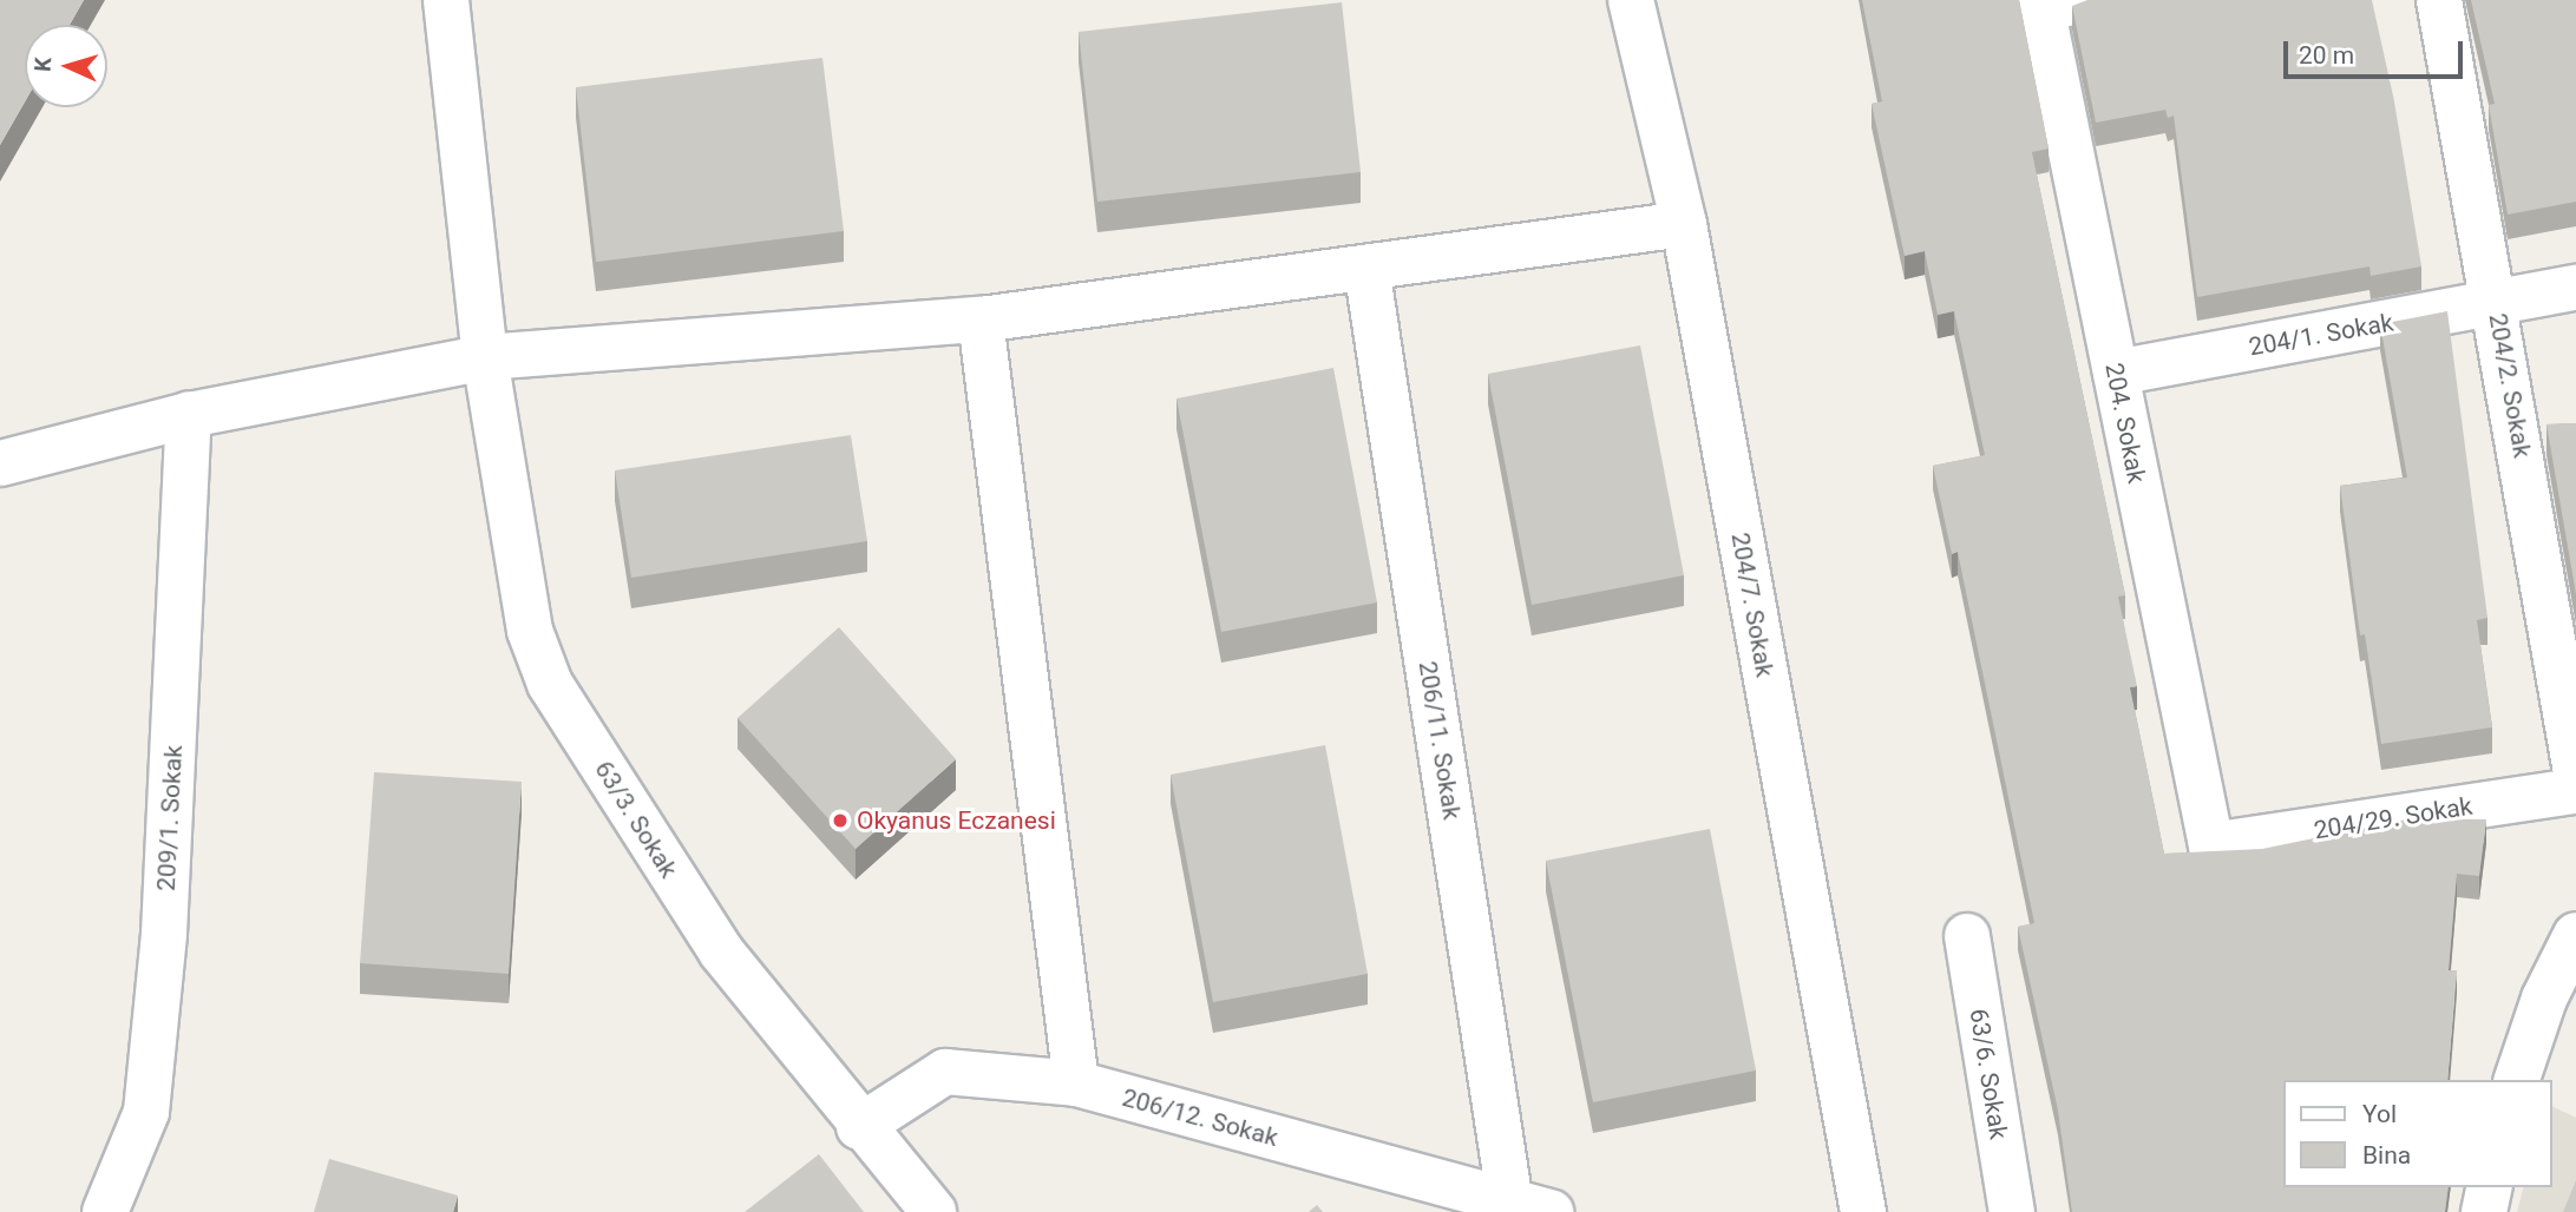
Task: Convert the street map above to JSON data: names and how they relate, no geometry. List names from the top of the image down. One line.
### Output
{"streets":{"street":["204/1. Sokak","204/2. Sokak","204. Sokak","204/7. Sokak","206/11. Sokak","209/1. Sokak","204/29. Sokak","63/3. Sokak","63/6. Sokak","206/12. Sokak"]},"crossings":[["204/1. Sokak","204/2. Sokak"],["204/1. Sokak","204. Sokak"],["204. Sokak","204/29. Sokak"],["206/11. Sokak","206/12. Sokak"],["63/3. Sokak","206/12. Sokak"]],"places":["Okyanus Eczanesi"],"legend":["Yol","Bina"],"scale_bar":"20 m","north":"left"}
